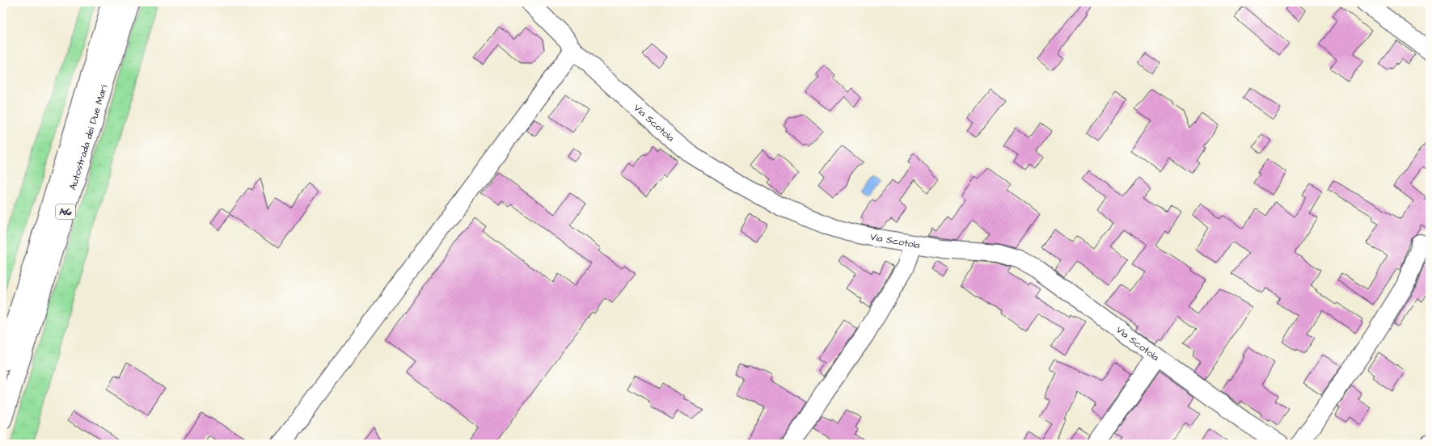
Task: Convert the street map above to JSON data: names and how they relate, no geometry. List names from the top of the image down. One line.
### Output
{"streets":{"main road":["Via Scotola","Autostrada dei Due Mari","A16"]}}
